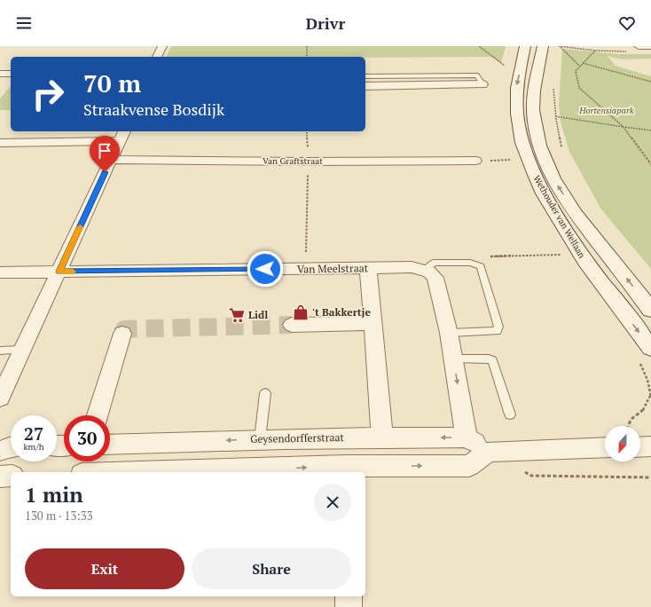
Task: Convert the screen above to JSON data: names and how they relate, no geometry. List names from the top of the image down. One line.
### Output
{"streets":{"main road":["Wethouder van Wellaan"],"street":["Van Graftstraat","Van Meelstraat","Geysendorfferstraat"]},"parks":["Hortensiapark"],"places":{"shop":["'t Bakkertje"],"supermarket":["Lidl"]},"north":"bottom","page":{"header":"Drivr","turn":["70 m","Straakvense Bosdijk"],"speed":"27 km/h","limit":"30","heading":["1 min","130 m · 13:33"],"buttons":["Exit","Share"]}}
